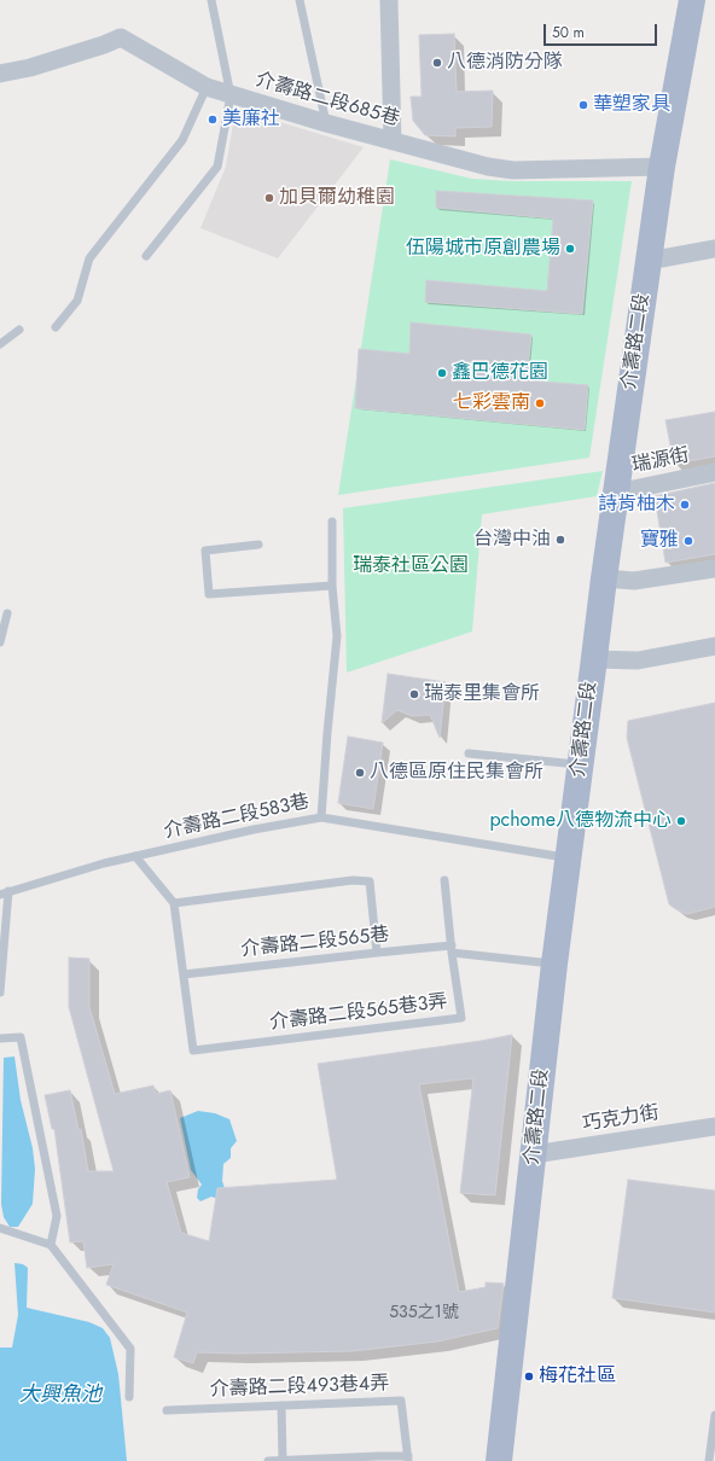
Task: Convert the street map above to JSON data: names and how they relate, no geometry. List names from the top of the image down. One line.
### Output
{"streets":{"main road":["介壽路二段"],"street":["介壽路二段685巷","瑞源街","巧克力街"],"lane":["介壽路二段583巷","介壽路二段565巷","介壽路二段565巷3弄","介壽路二段493巷4弄"]},"crossings":[["介壽路二段685巷","介壽路二段"],["介壽路二段","瑞源街"],["介壽路二段","介壽路二段583巷"],["介壽路二段","介壽路二段565巷"],["介壽路二段","巧克力街"],["介壽路二段565巷","介壽路二段565巷3弄"]],"water":["大興魚池"],"parks":["瑞泰社區公園"],"places":["八德消防分隊","華塑家具","美廉社","加貝爾幼稚園","伍陽城市原創農場","鑫巴德花園","七彩雲南","詩肯柚木","台灣中油","寶雅","瑞泰里集會所","八德區原住民集會所","pchome八德物流中心","梅花社區"],"house_numbers":["535之1號"],"scale_bar":"50 m"}
